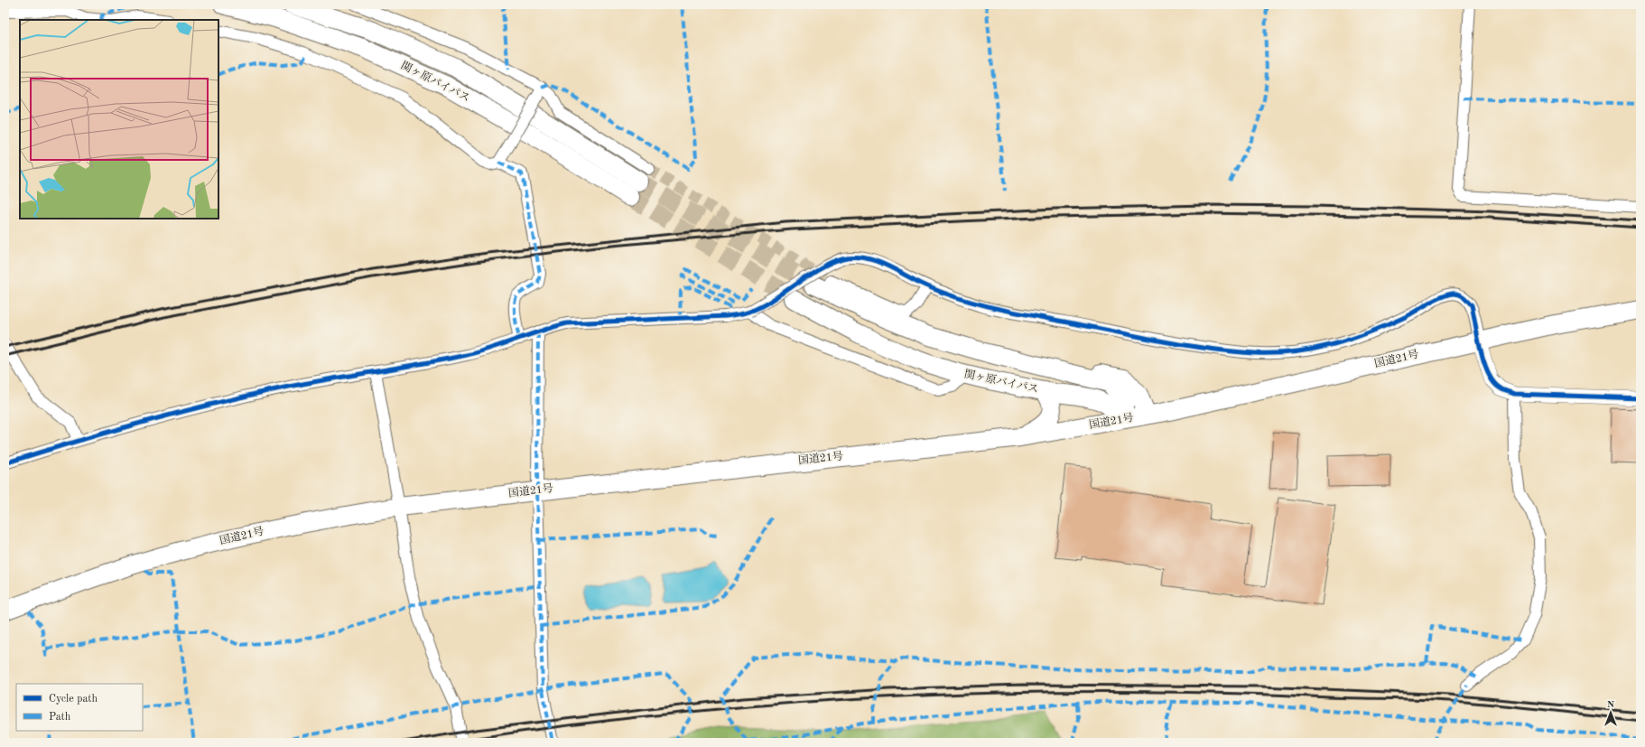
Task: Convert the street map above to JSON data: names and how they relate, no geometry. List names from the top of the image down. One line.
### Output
{"streets":{"highway":["関ヶ原バイパス","国道21号"]},"crossings":[["関ヶ原バイパス","国道21号"]],"legend":["Cycle path","Path"],"north":"top"}
